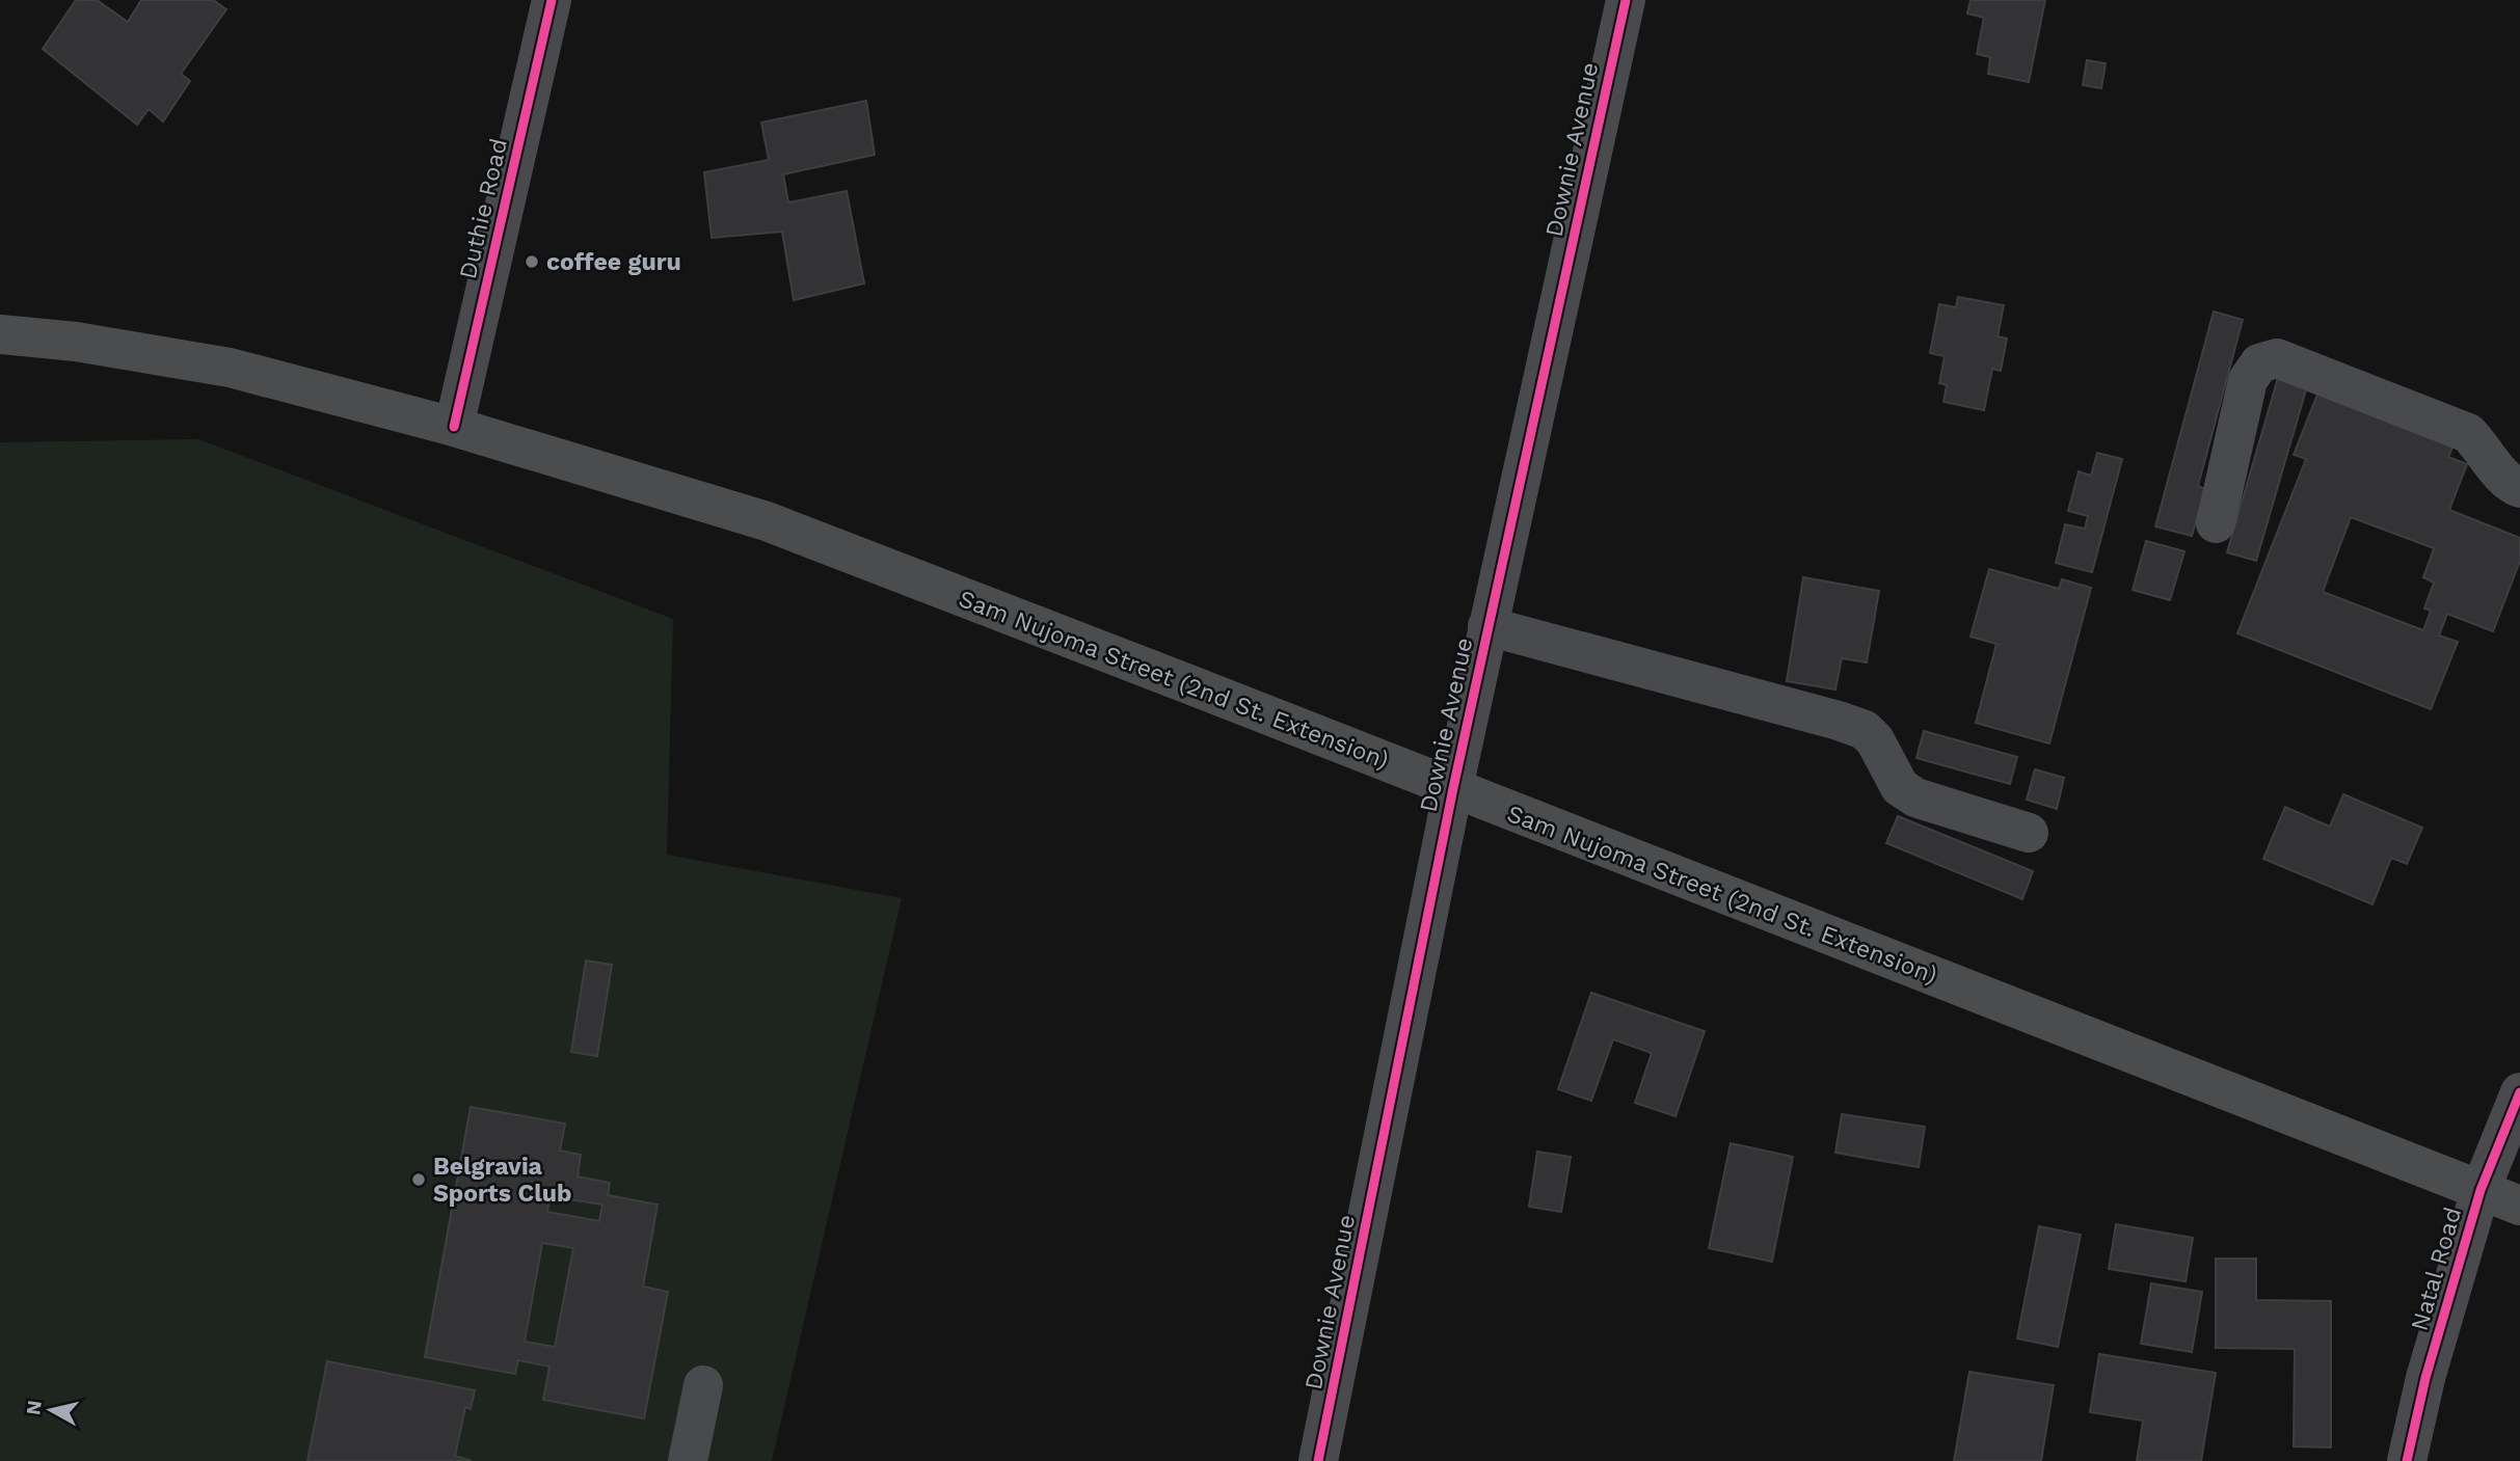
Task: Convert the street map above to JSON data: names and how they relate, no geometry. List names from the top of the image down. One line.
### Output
{"streets":{"highway":["Sam Nujoma Street (2nd St. Extension)"],"street":["Downie Avenue","Duthie Road","Natal Road"]},"crossings":[["Downie Avenue","Sam Nujoma Street (2nd St. Extension)"],["Duthie Road","Sam Nujoma Street (2nd St. Extension)"],["Sam Nujoma Street (2nd St. Extension)","Natal Road"]],"places":["coffee guru","Belgravia Sports Club"],"north":"left"}
